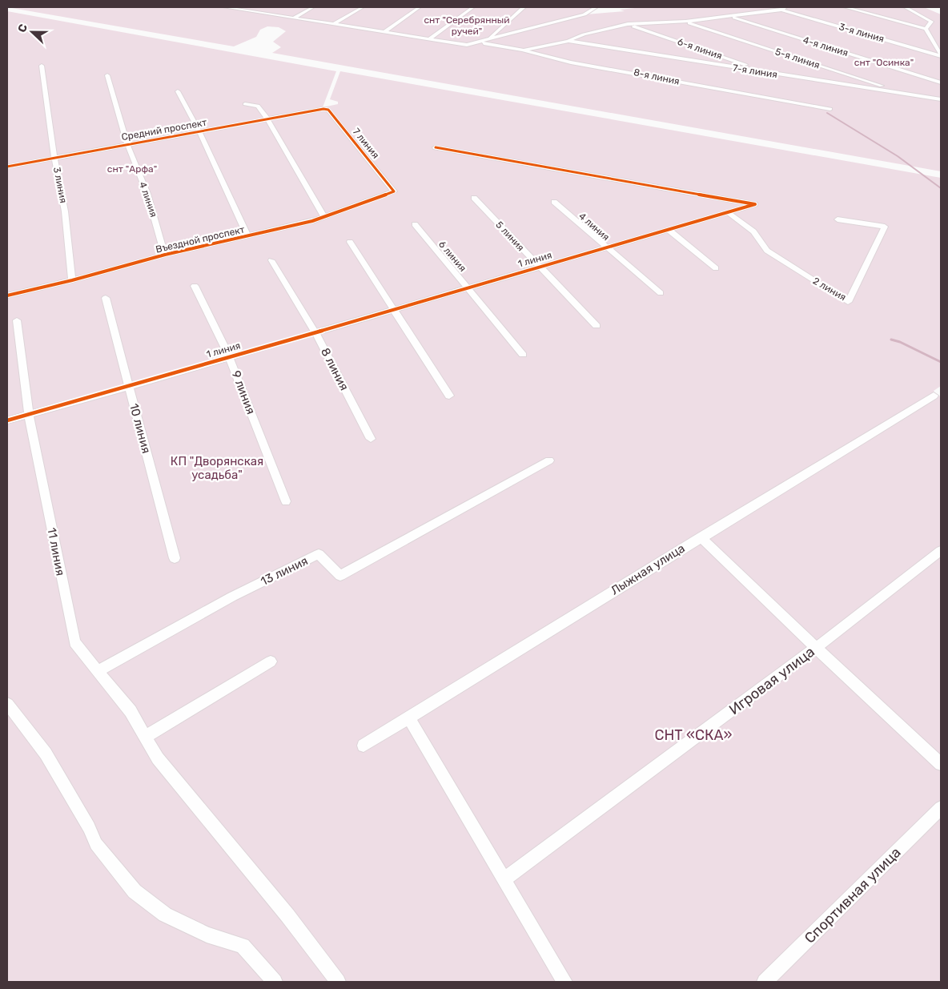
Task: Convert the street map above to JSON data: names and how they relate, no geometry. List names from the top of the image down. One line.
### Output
{"streets":{"street":["3-я линия","4-я линия","6-я линия","5-я линия","7-я линия","8-я линия","Средний проспект","7 линия","3 линия","4 линия","5 линия","Въездной проспект","6 линия","1 линия","2 линия","8 линия","9 линия","10 линия","11 линия","Лыжная улица","13 линия","Игровая улица","Спортивная улица"]},"crossings":[["6-я линия","7-я линия"],["5-я линия","7-я линия"],["Средний проспект","7 линия"],["Средний проспект","3 линия"],["Средний проспект","4 линия"],["7 линия","Въездной проспект"],["3 линия","Въездной проспект"],["4 линия","Въездной проспект"],["4 линия","1 линия"],["5 линия","1 линия"],["6 линия","1 линия"],["1 линия","2 линия"],["1 линия","8 линия"],["1 линия","9 линия"],["1 линия","10 линия"],["1 линия","11 линия"],["11 линия","13 линия"]],"parks":["снт \"Серебрянный ручей\"","снт \"Осинка\"","снт \"Арфа\"","КП \"Дворянская усадьба\"","СНТ «СКА»"],"north":"left"}
